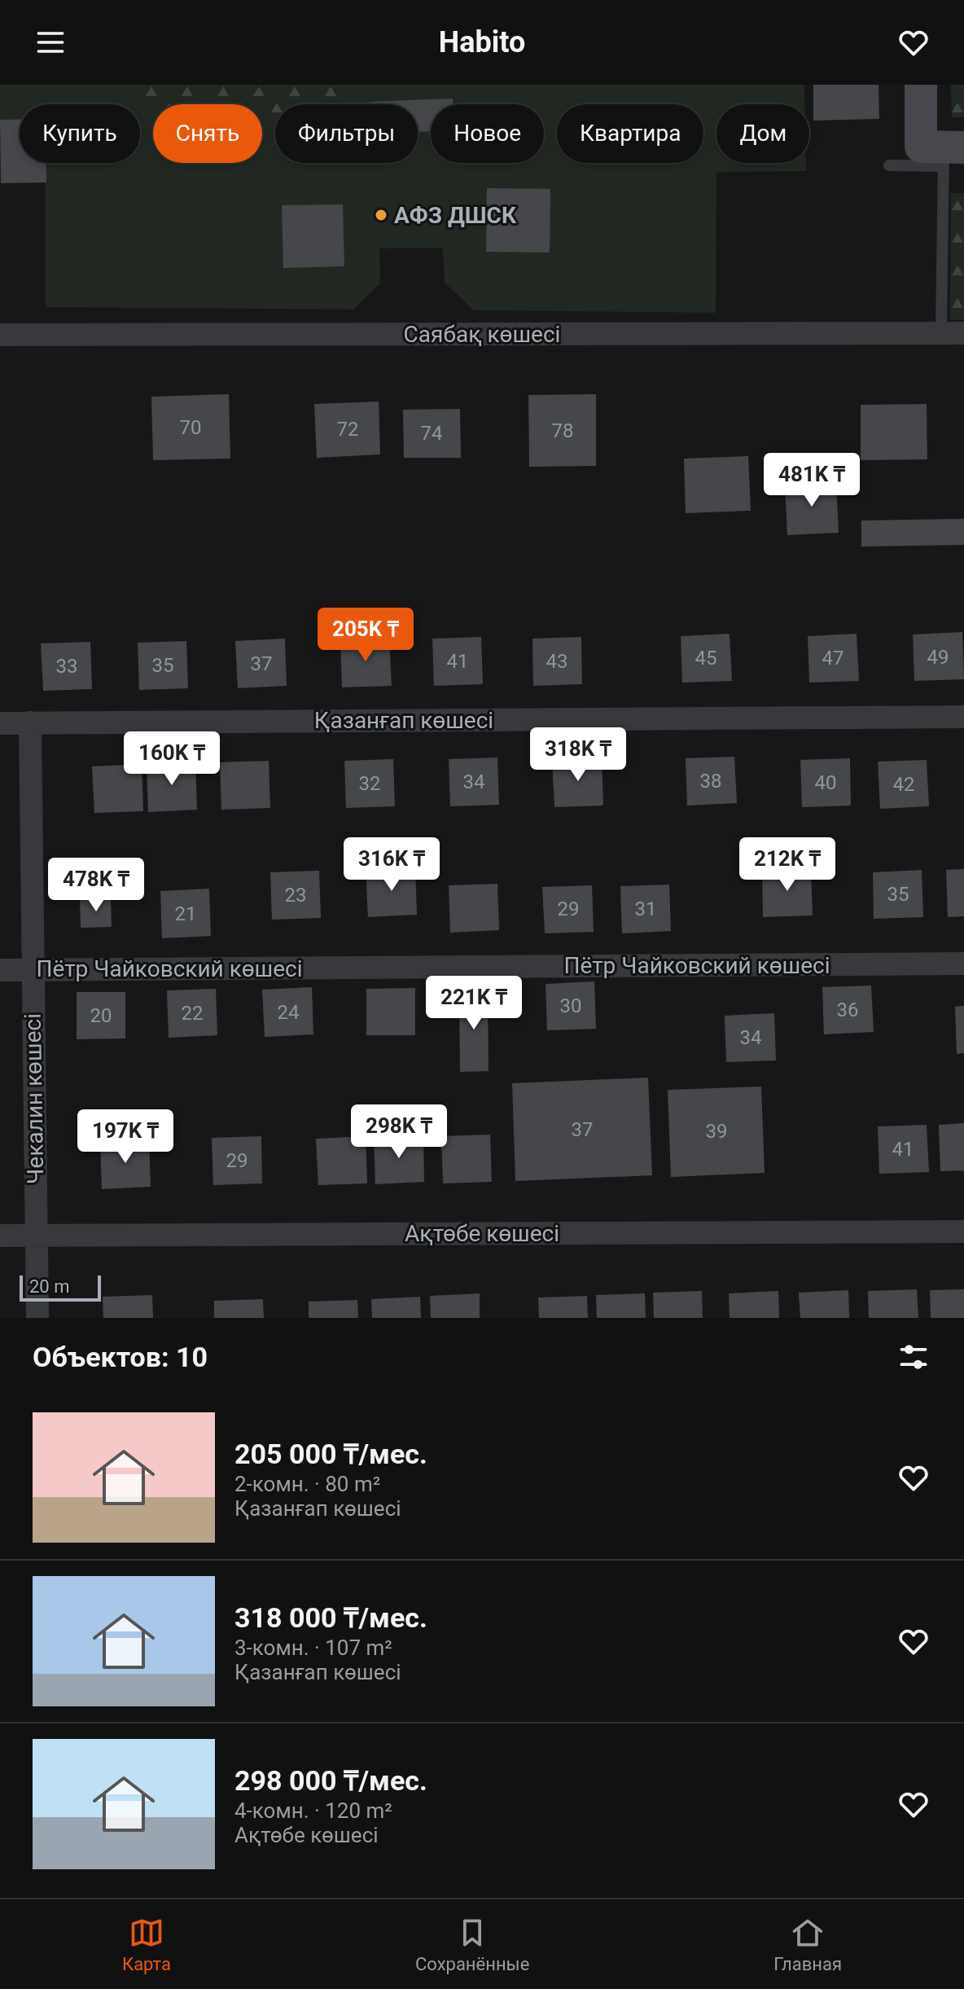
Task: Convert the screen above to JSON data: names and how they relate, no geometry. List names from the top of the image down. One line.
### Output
{"streets":{"street":["Саябақ көшесі","Қазанғап көшесі","Пётр Чайковский көшесі","Чекалин көшесі","Ақтөбе көшесі"]},"crossings":[["Қазанғап көшесі","Чекалин көшесі"],["Пётр Чайковский көшесі","Чекалин көшесі"],["Чекалин көшесі","Ақтөбе көшесі"]],"places":["АФЗ ДШСК"],"house_numbers":["70","72","78","74","49","45","47","41","43","37","35","33","38","34","40","32","42","35","23","29","31","21","30","36","24","22","20","34","37","39","41","29"],"scale_bar":"20 m","page":{"header":"Habito","chip":["Купить","Снять","Фильтры","Новое","Квартира","Дом"],"price":["481K ₸","205K ₸","318K ₸","160K ₸","316K ₸","212K ₸","478K ₸","221K ₸","298K ₸","197K ₸"],"scale":"20 m","heading":"Объектов: 10","list":[{"name":"205 000 ₸/мес.","note":"2-комн. · 80 m² · Қазанғап көшесі"},{"name":"318 000 ₸/мес.","note":"3-комн. · 107 m² · Қазанғап көшесі"},{"name":"298 000 ₸/мес.","note":"4-комн. · 120 m² · Ақтөбе көшесі"}],"tabs":["Карта","Сохранённые","Главная"]}}
